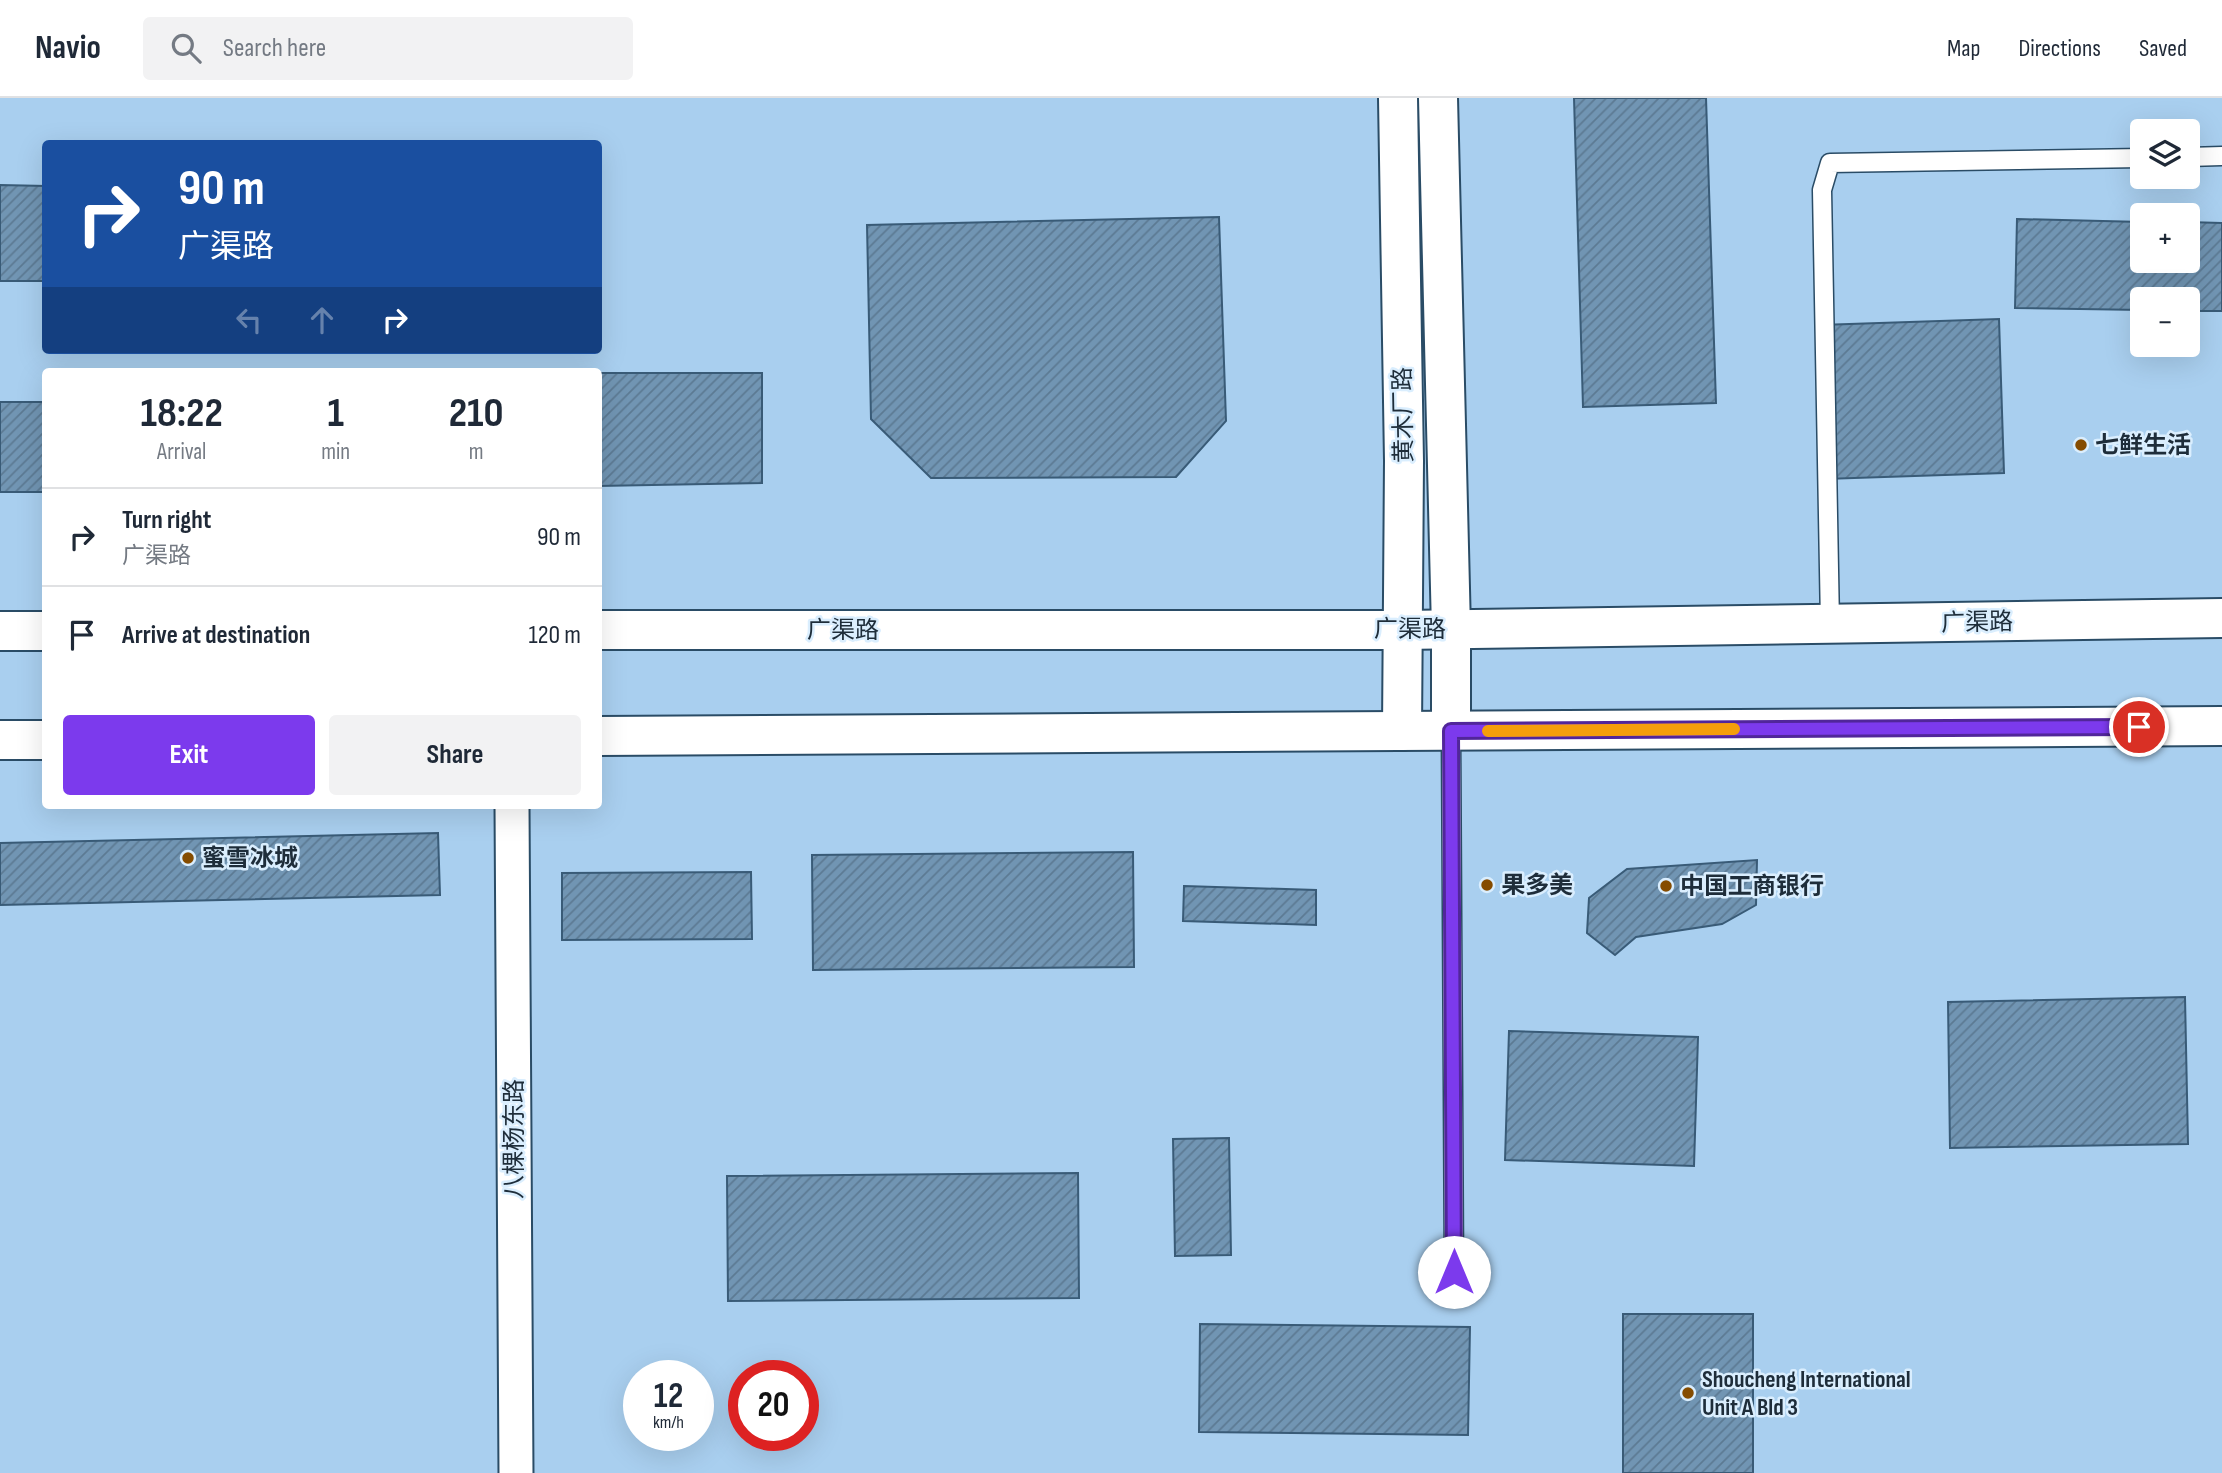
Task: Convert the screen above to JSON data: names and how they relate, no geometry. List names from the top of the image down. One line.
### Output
{"streets":{"main road":["黄木厂路","广渠路"],"street":["八棵杨东路"]},"crossings":[["黄木厂路","广渠路"]],"places":["七鲜生活","蜜雪冰城","果多美","中国工商银行","Shoucheng International Unit A Bld 3"],"page":{"header":"Navio","search":"Search here","nav":["Map","Directions","Saved"],"map_buttons":["+","−"],"turn":["90 m","广渠路"],"eta":["18:22","Arrival","1","min","210","m"],"list":[{"name":"Turn right","note":"广渠路","value":"90 m"},{"name":"Arrive at destination","value":"120 m"}],"buttons":["Exit","Share"],"speed":"12 km/h","limit":"20"}}
